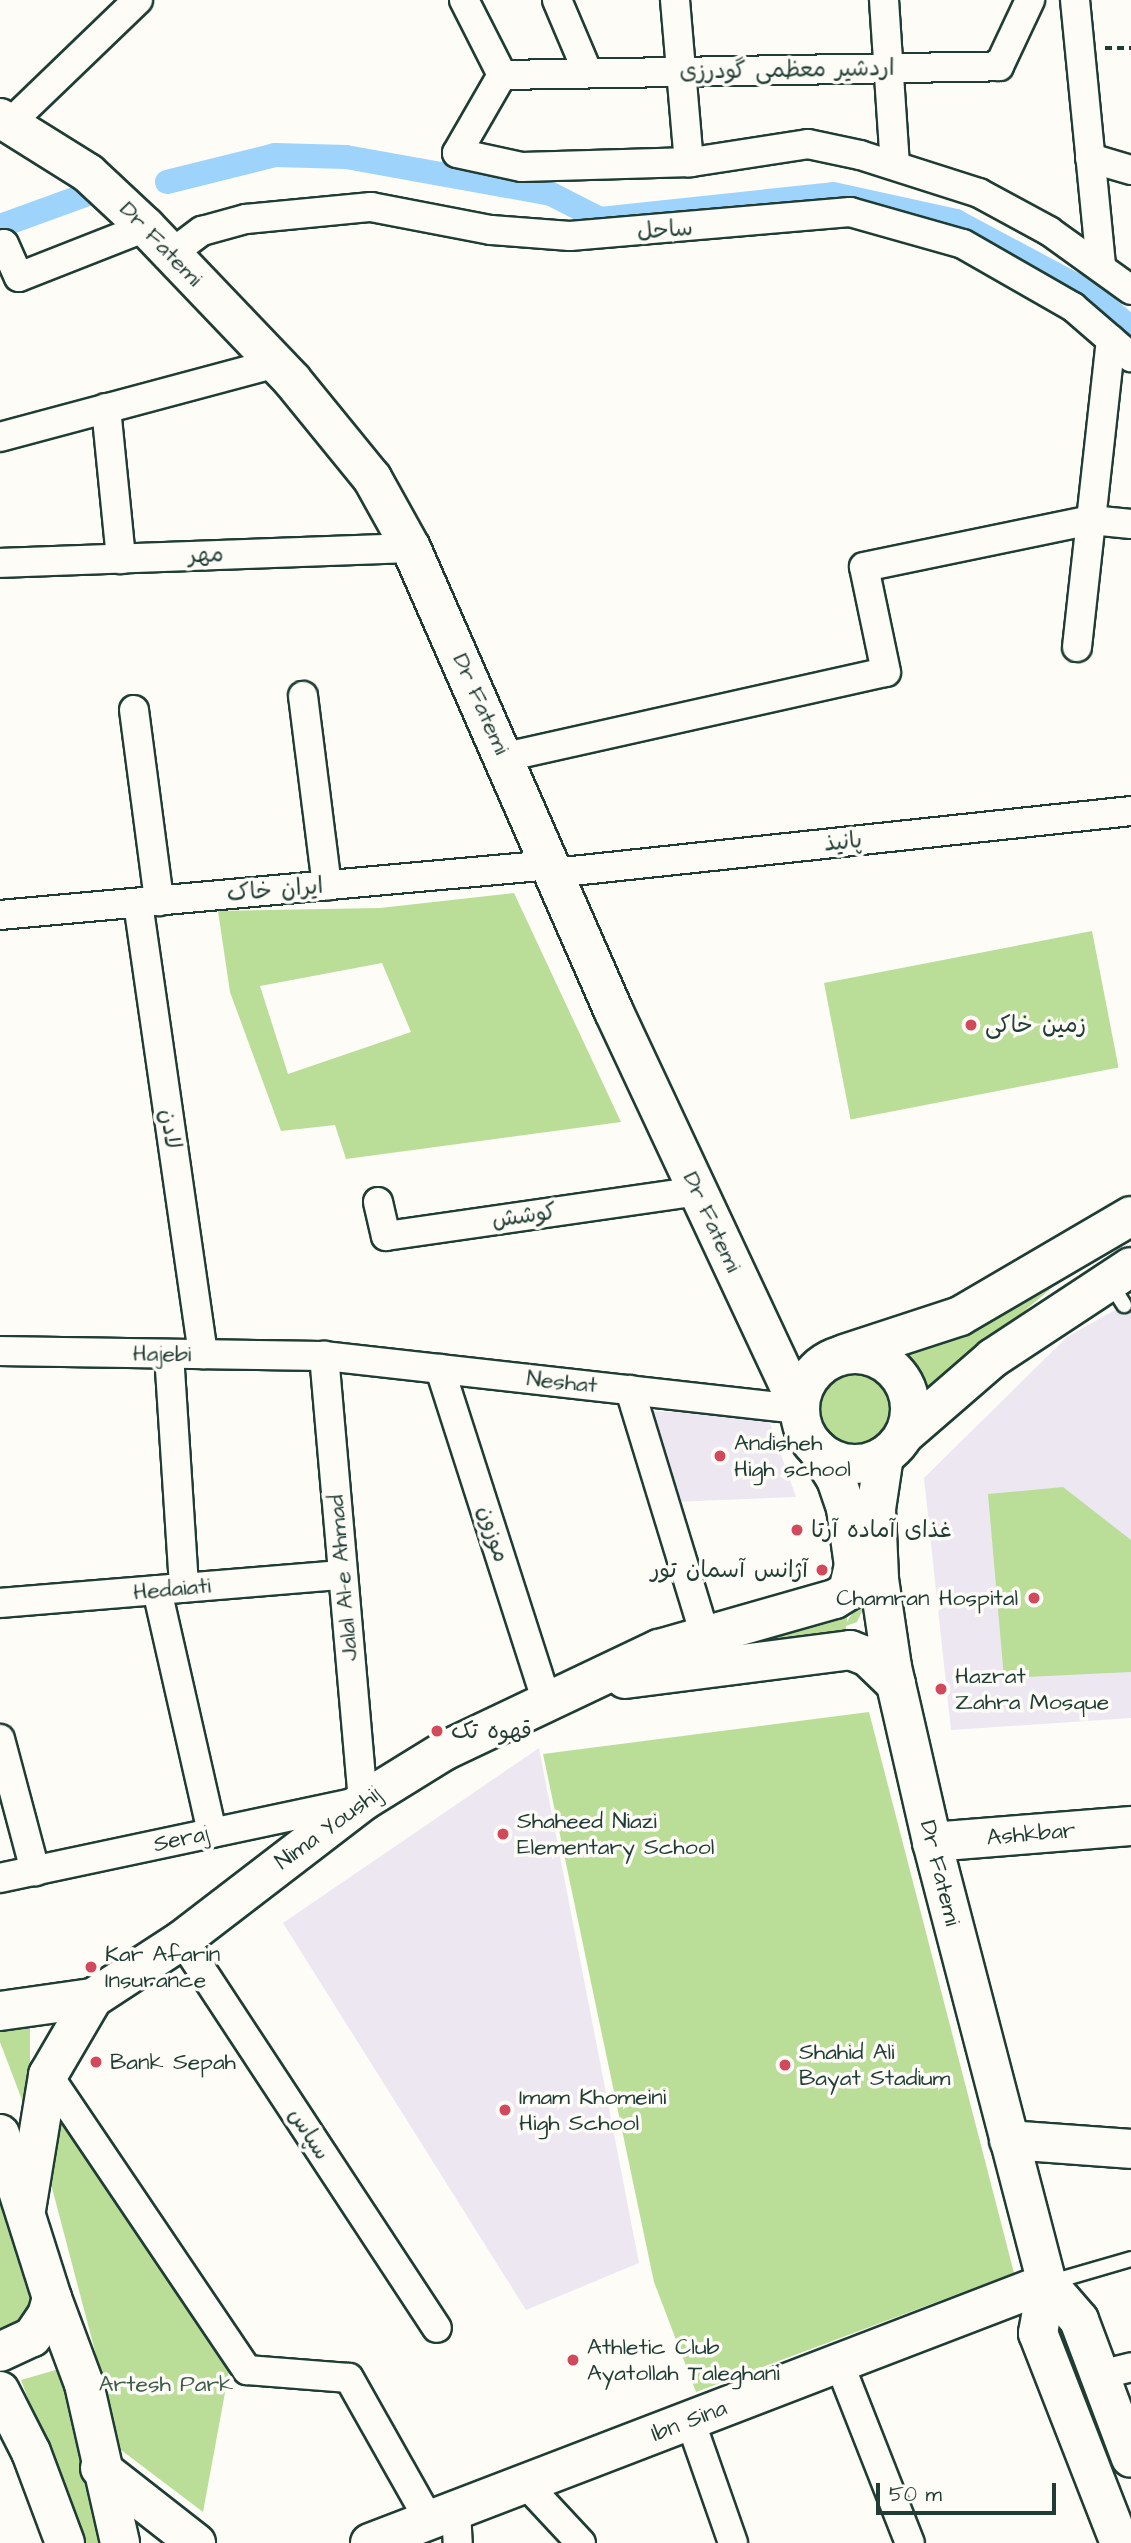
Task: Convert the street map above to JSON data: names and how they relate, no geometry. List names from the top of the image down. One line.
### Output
{"streets":{"street":["اردشیر معظمی گودرزی","ساحل","Dr Fatemi","مهر","پانیذ","ایران خاک","لادن","کوشش","Hajebi","Neshat","موزون","Jalal Al-e Ahmad","Hedaiati","Nima Youshij","Ashkbar","Seraj","سپاس","Ibn Sina"]},"crossings":[["ساحل","Dr Fatemi"],["Dr Fatemi","مهر"],["Dr Fatemi","پانیذ"],["Dr Fatemi","ایران خاک"],["Dr Fatemi","کوشش"],["Dr Fatemi","Neshat"],["Dr Fatemi","Nima Youshij"],["Dr Fatemi","Ashkbar"],["Dr Fatemi","Ibn Sina"],["پانیذ","ایران خاک"],["ایران خاک","لادن"],["لادن","Hajebi"],["Hajebi","Neshat"],["Hajebi","Jalal Al-e Ahmad"],["Neshat","موزون"],["Neshat","Jalal Al-e Ahmad"],["Neshat","Nima Youshij"],["موزون","Nima Youshij"],["Jalal Al-e Ahmad","Hedaiati"],["Jalal Al-e Ahmad","Nima Youshij"],["Jalal Al-e Ahmad","Seraj"],["Nima Youshij","Seraj"],["Nima Youshij","سپاس"]],"parks":["Artesh Park"],"places":["زمین خاکی","Andisheh High school","غذای آماده آرتا","آژانس آسمان تور","Chamran Hospital","Hazrat Zahra Mosque","قهوه تک","Shaheed Niazi Elementary School","Kar Afarin Insurance","Bank Sepah","Shahid Ali Bayat Stadium","Imam Khomeini High School","Athletic Club Ayatollah Taleghani"],"scale_bar":"50 m"}
